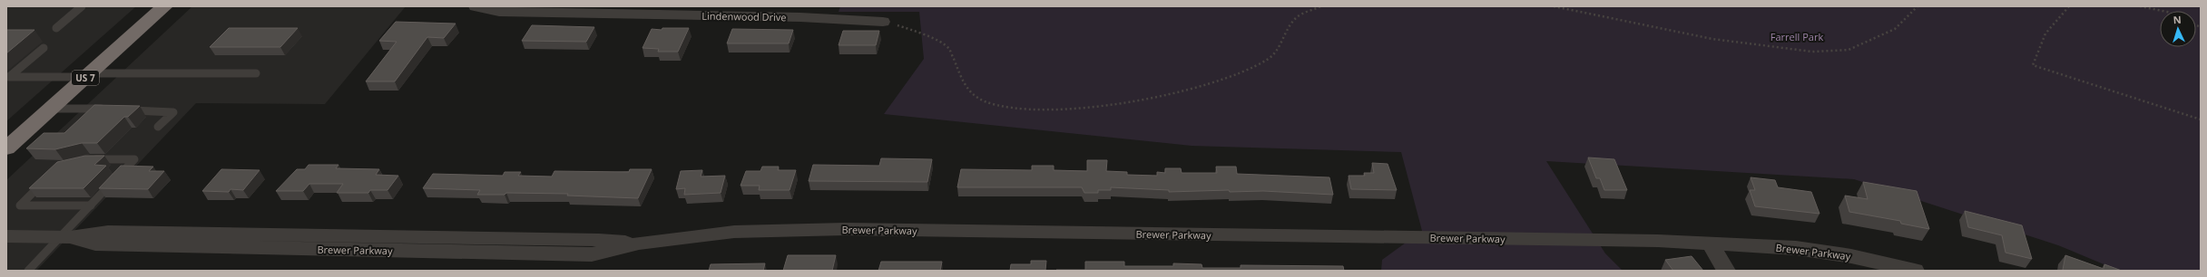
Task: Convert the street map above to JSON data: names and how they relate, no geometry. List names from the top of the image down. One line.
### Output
{"streets":{"highway":["US 7"],"street":["Lindenwood Drive","Brewer Parkway"]},"parks":["Farrell Park"],"north":"top"}
